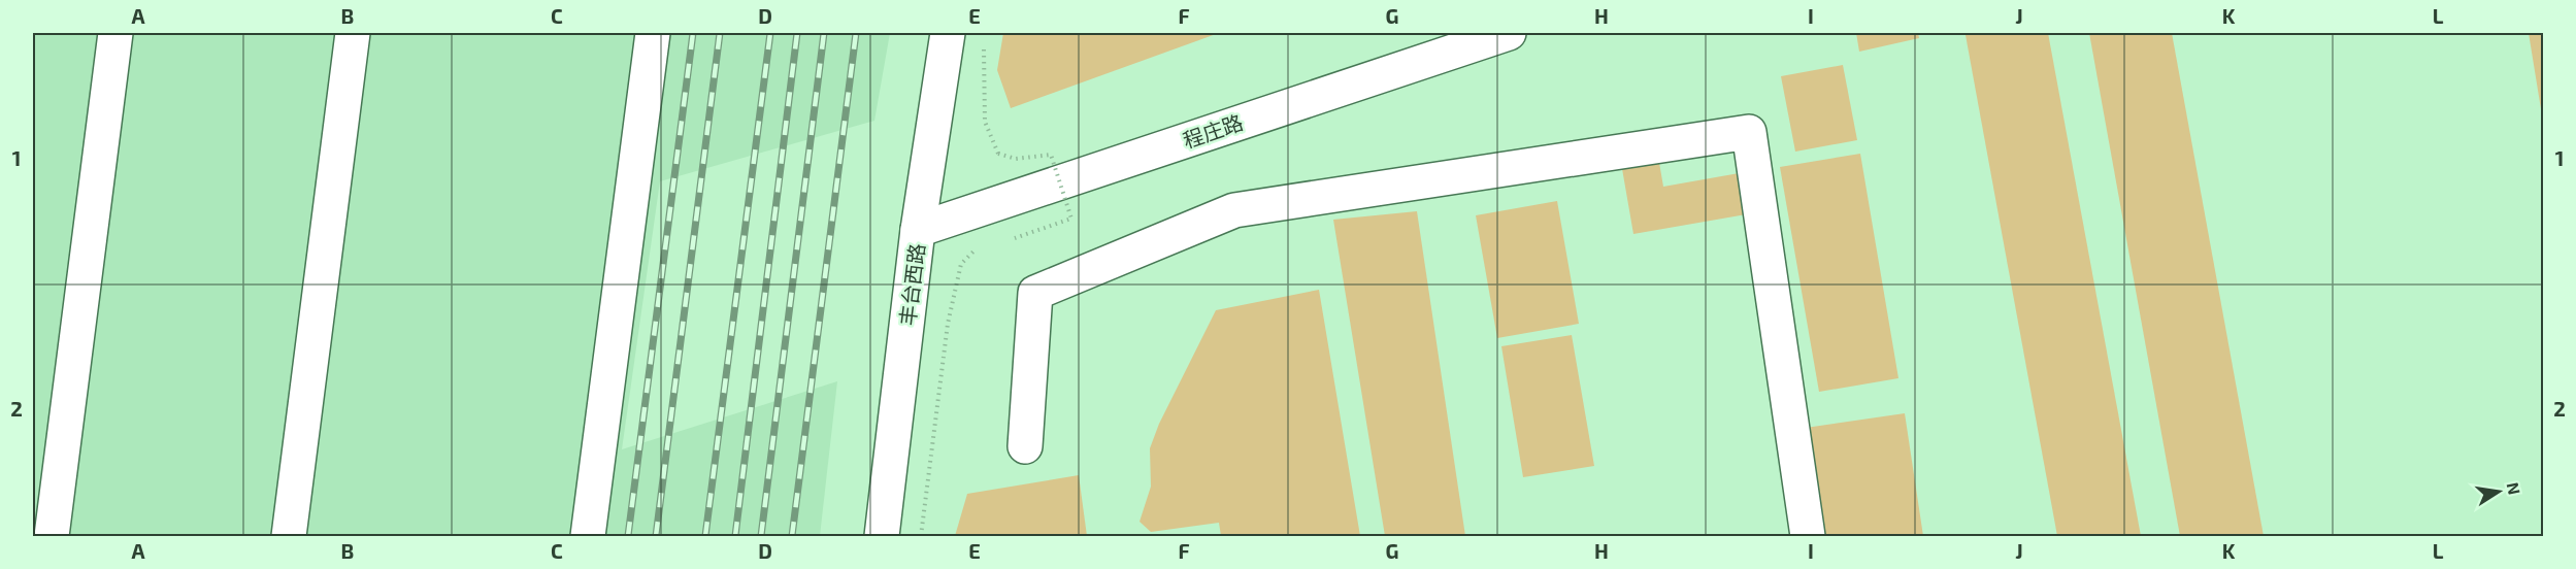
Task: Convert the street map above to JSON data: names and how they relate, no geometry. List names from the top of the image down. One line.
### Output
{"streets":{"street":["程庄路","丰台西路"]},"crossings":[["程庄路","丰台西路"]],"north":"right","grid":{"columns":["A","B","C","D","E","F","G","H","I","J","K","L"],"rows":["1","2"]}}
